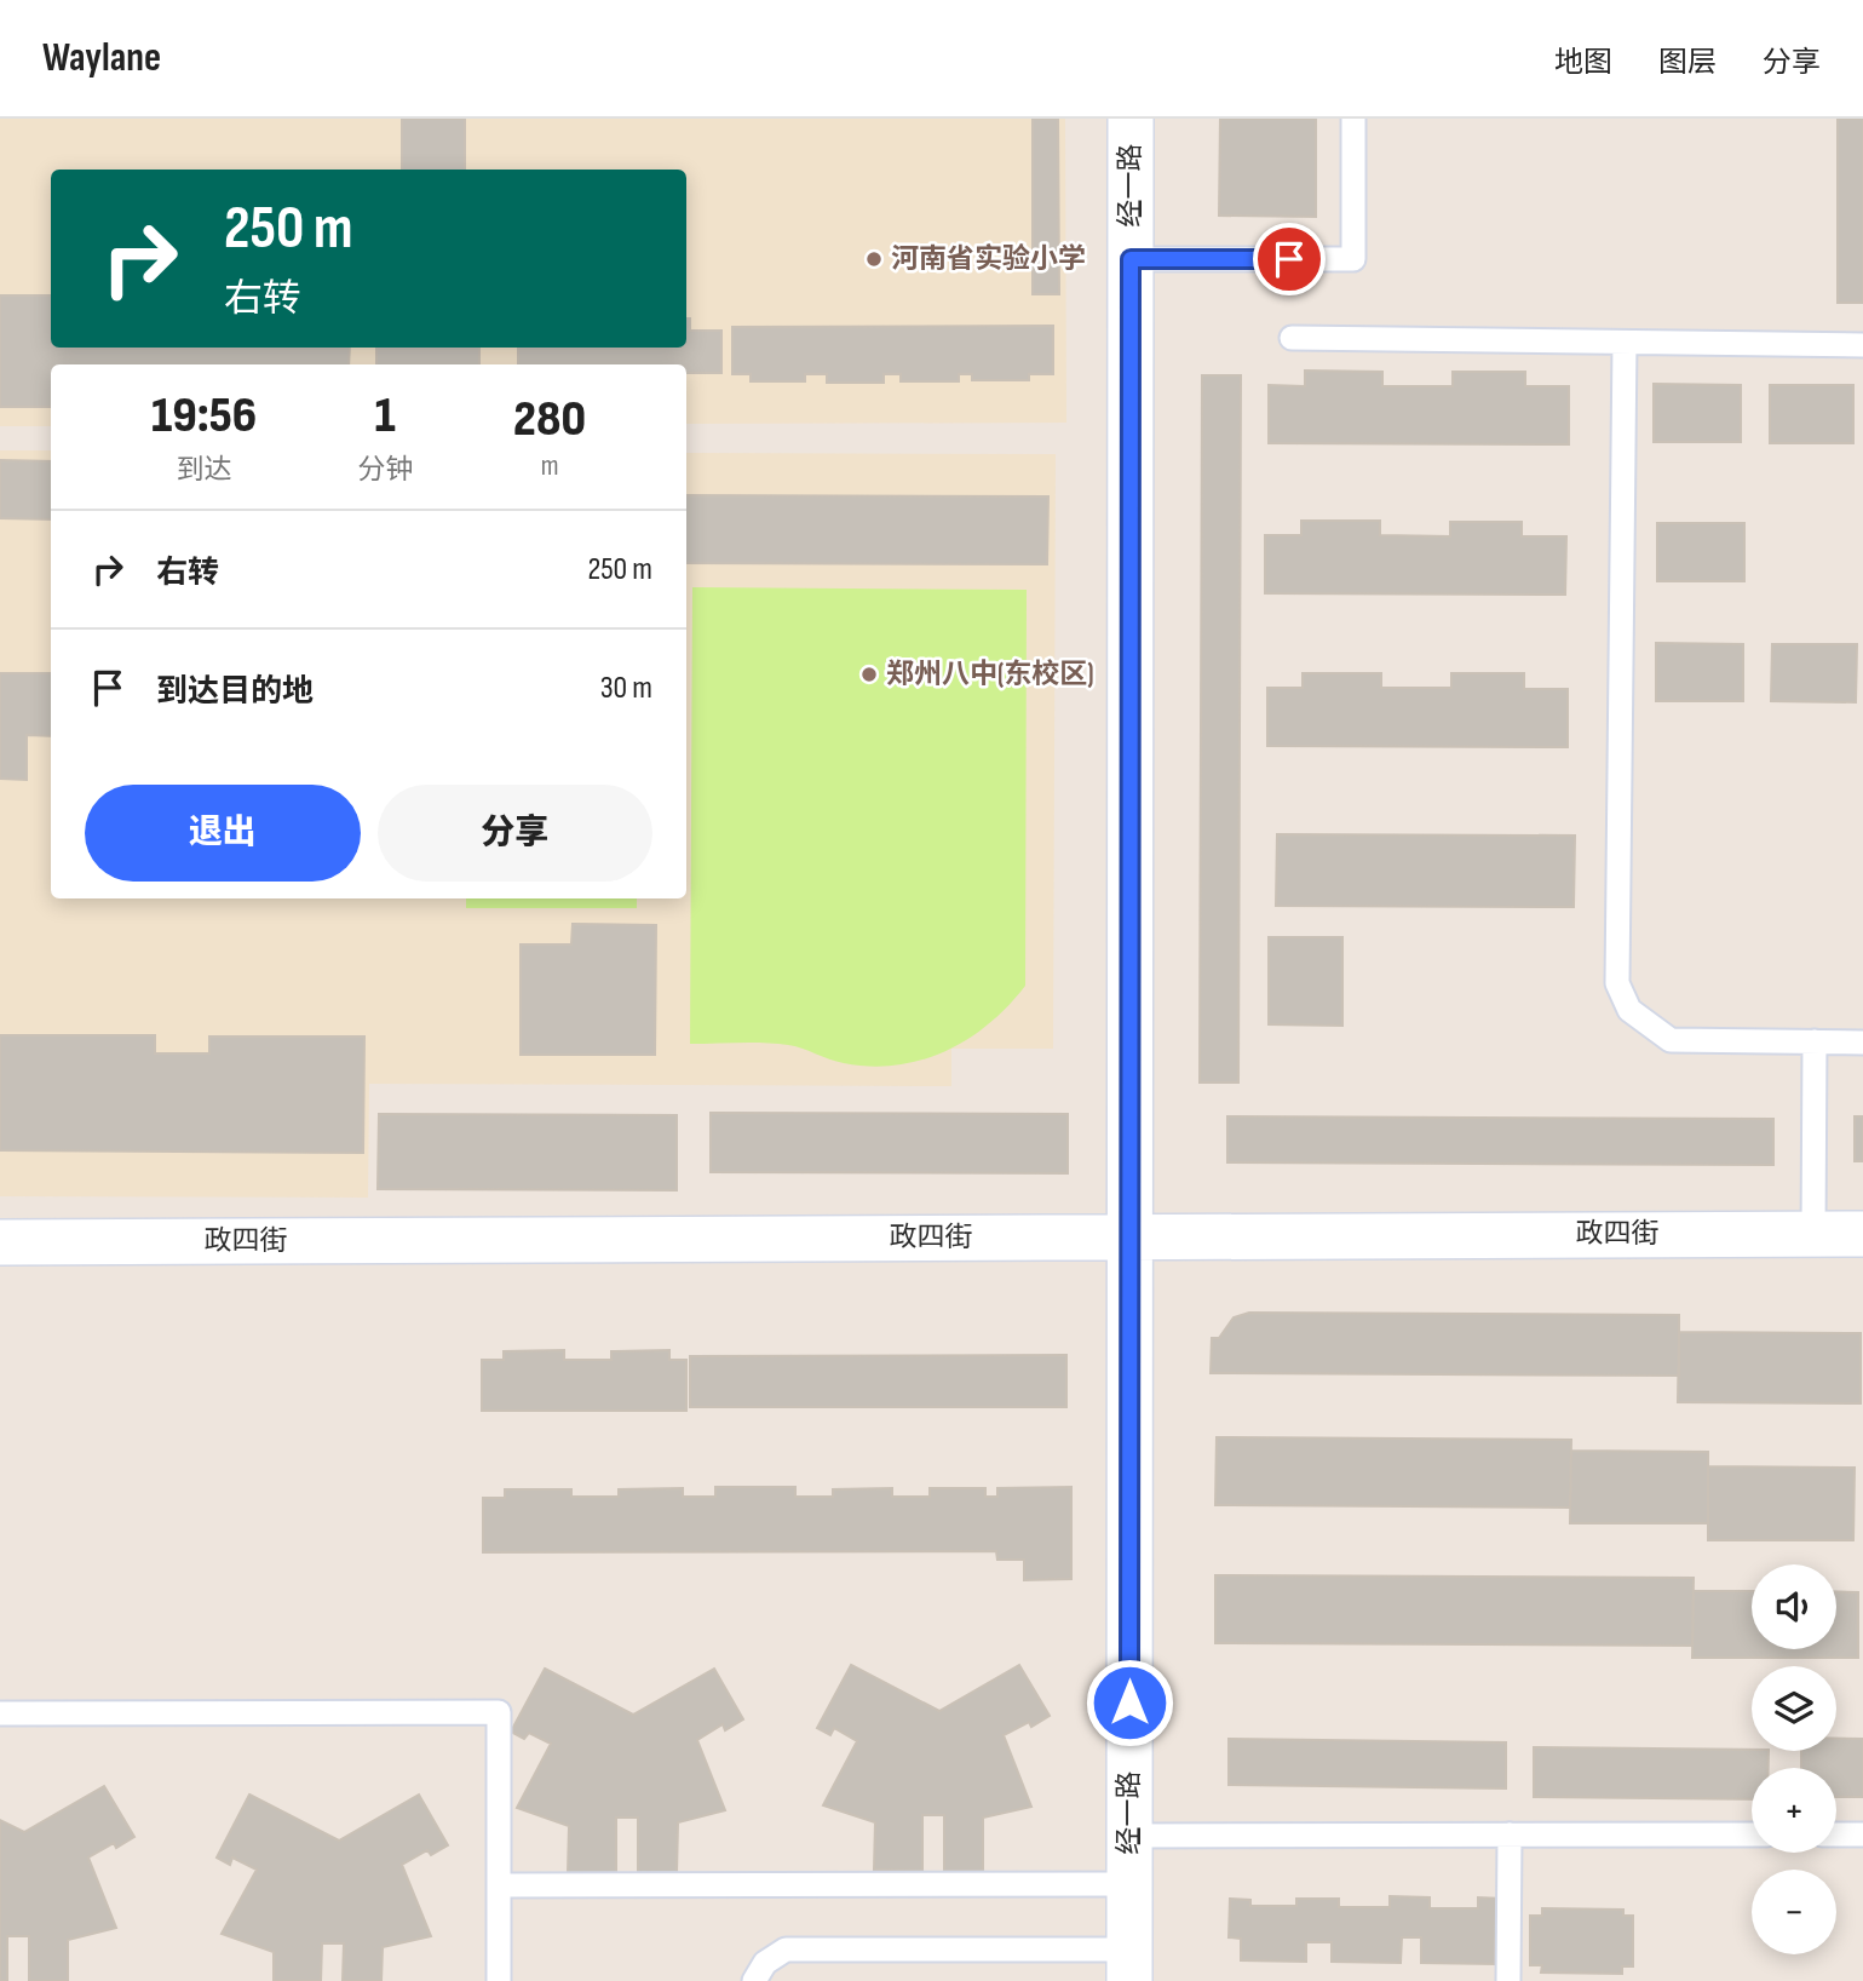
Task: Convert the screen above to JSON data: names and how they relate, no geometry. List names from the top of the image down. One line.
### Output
{"streets":{"street":["经一路","政四街"]},"crossings":[["经一路","政四街"]],"places":["河南省实验小学","郑州八中(东校区)"],"page":{"header":"Waylane","nav":["地图","图层","分享"],"turn":["250 m","右转"],"eta":["19:56","到达","1","分钟","280","m"],"list":[{"name":"右转","value":"250 m"},{"name":"到达目的地","value":"30 m"}],"buttons":["退出","分享"],"map_buttons":["+","−"]}}
